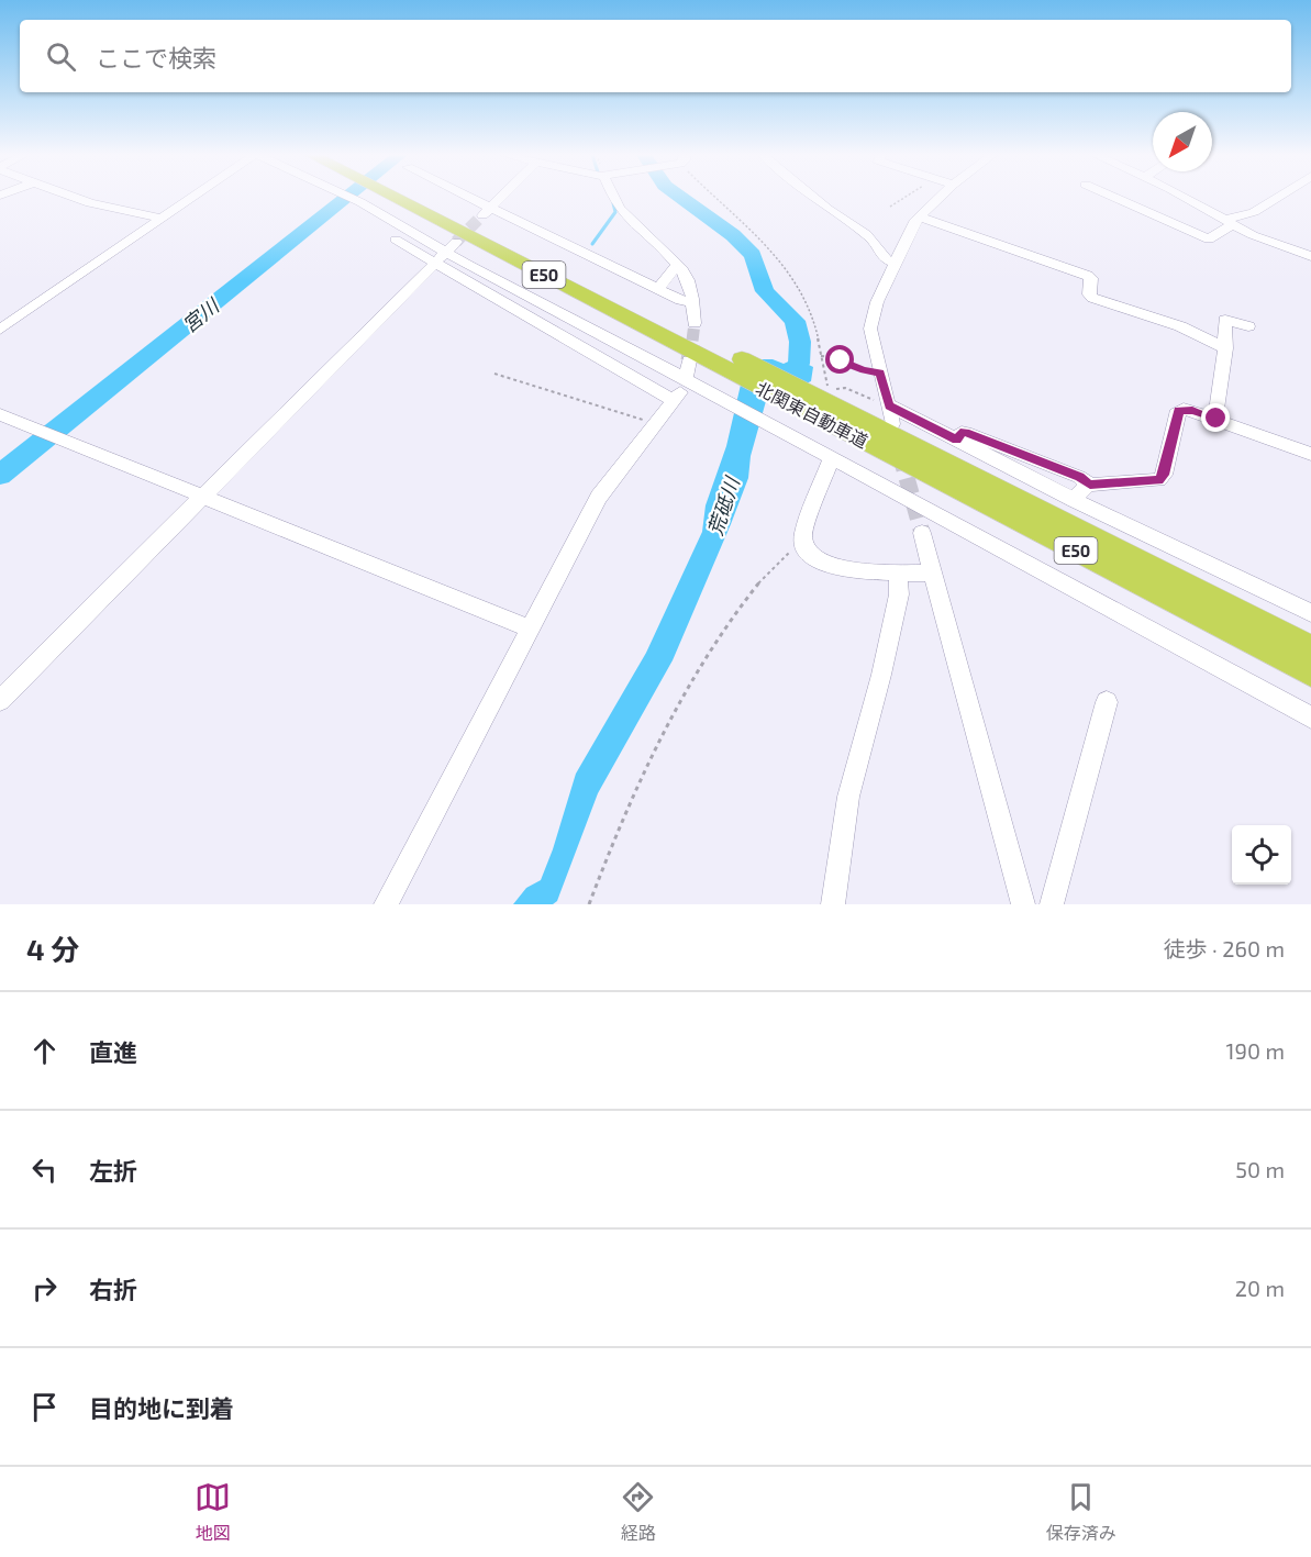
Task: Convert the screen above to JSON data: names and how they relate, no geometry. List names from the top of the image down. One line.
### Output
{"streets":{"highway":["E50","北関東自動車道"]},"water":["宮川","荒砥川"],"north":"bottom left","page":{"search":"ここで検索","heading":["4 分","徒歩 · 260 m"],"list":[["直進","190 m"],["左折","50 m"],["右折","20 m"],"目的地に到着"],"nav":["地図","経路","保存済み"]}}
